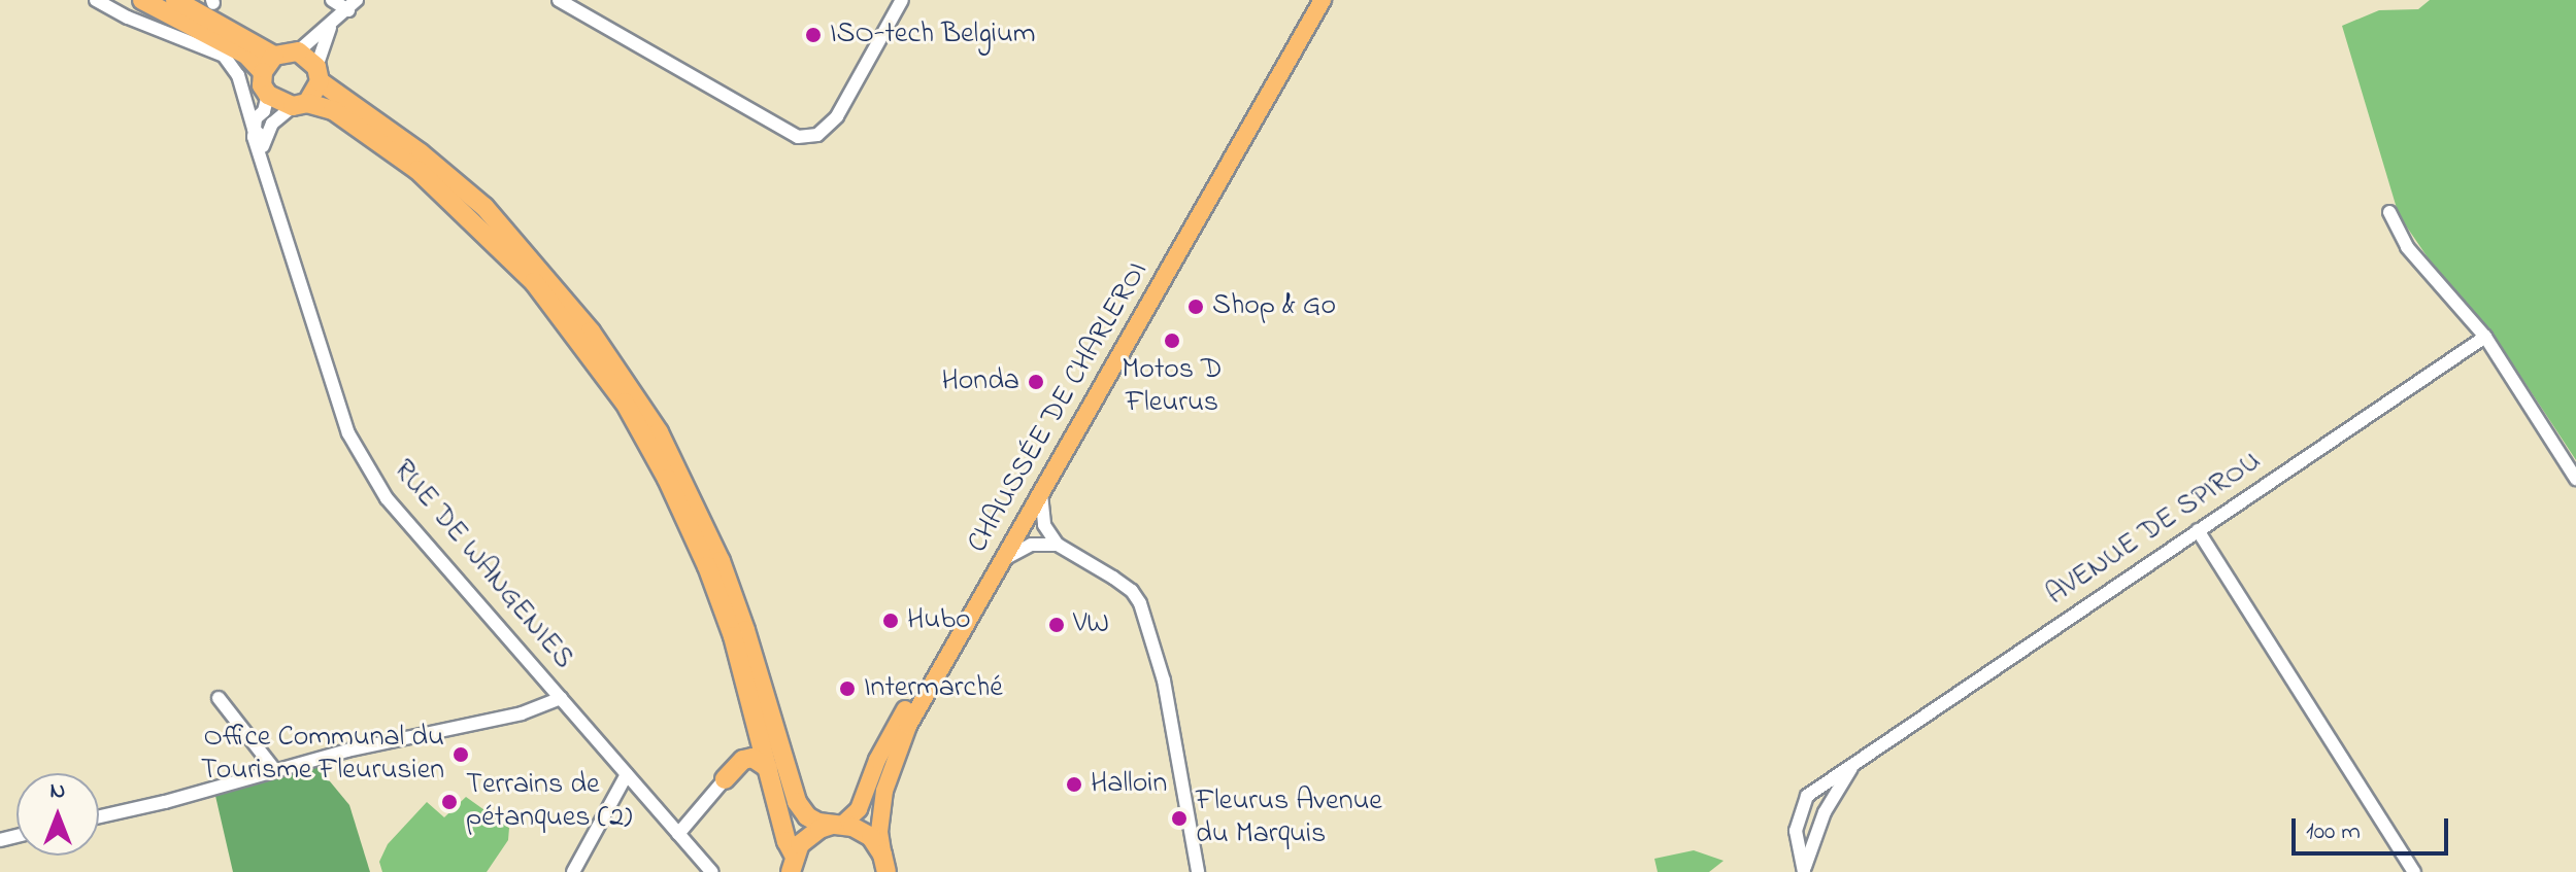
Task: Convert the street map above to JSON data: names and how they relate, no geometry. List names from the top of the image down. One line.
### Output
{"streets":{"main road":["CHAUSSÉE DE CHARLEROI"],"street":["AVENUE DE SPIROU","RUE DE WANGENIES"]},"places":["ISO-tech Belgium","Shop & Go","Motos D Fleurus","Honda","Hubo","VW","Intermarché","Office Communal du Tourisme Fleurusien","Halloin","Terrains de pétanques (2)","Fleurus Avenue du Marquis"],"scale_bar":"100 m","north":"top"}
